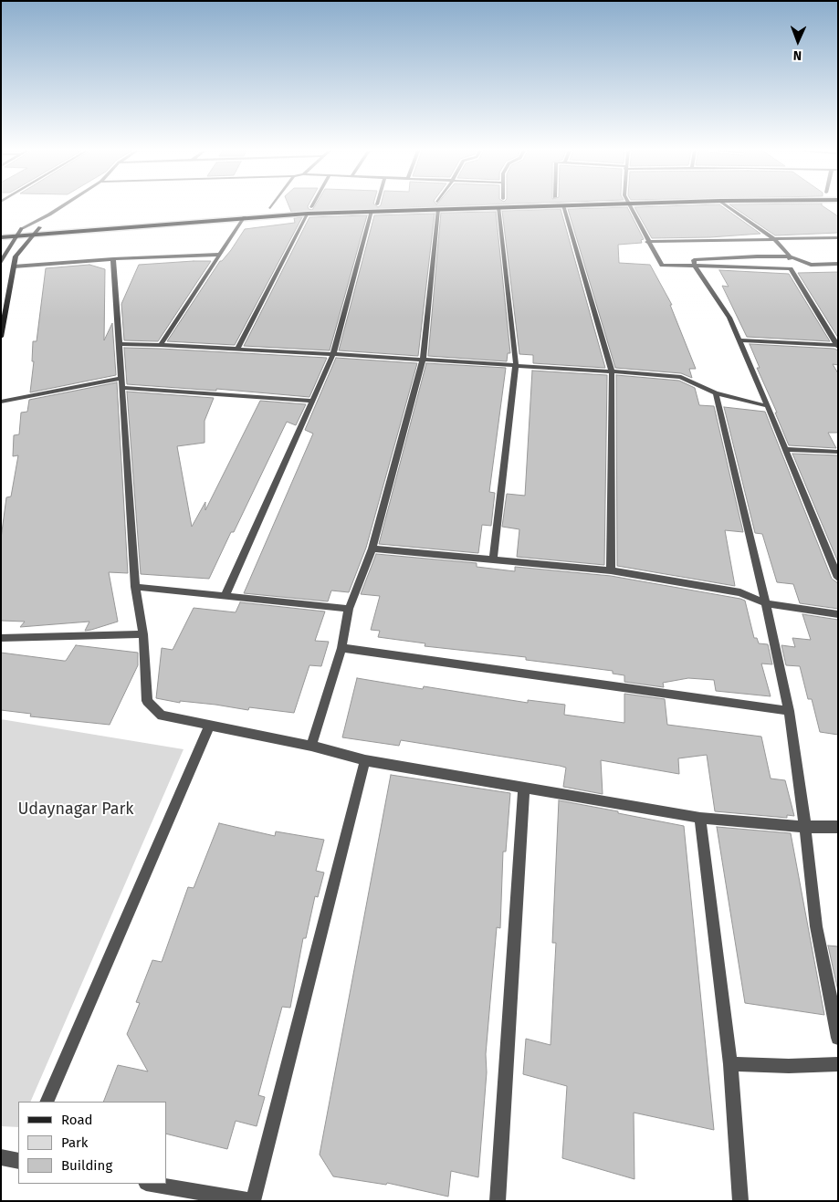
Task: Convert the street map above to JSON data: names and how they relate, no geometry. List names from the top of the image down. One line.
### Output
{"parks":["Udaynagar Park"],"legend":["Road","Park","Building"],"north":"bottom"}
